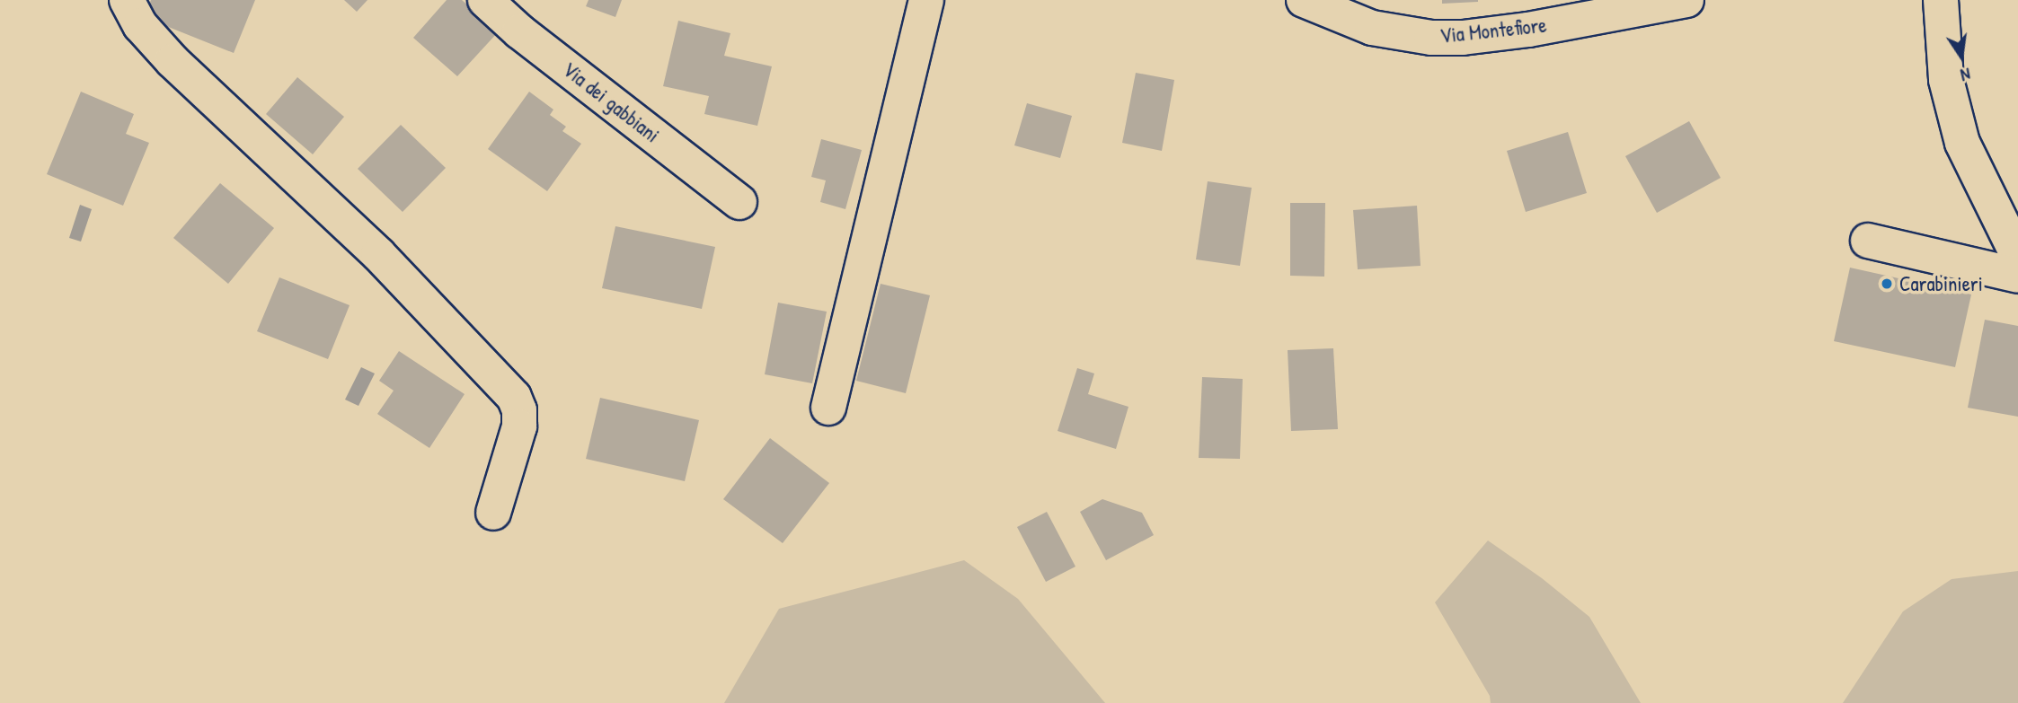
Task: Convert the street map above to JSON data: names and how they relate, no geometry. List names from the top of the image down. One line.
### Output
{"streets":{"street":["Via Montefiore","Via dei gabbiani"]},"places":["Carabinieri"],"north":"bottom"}
